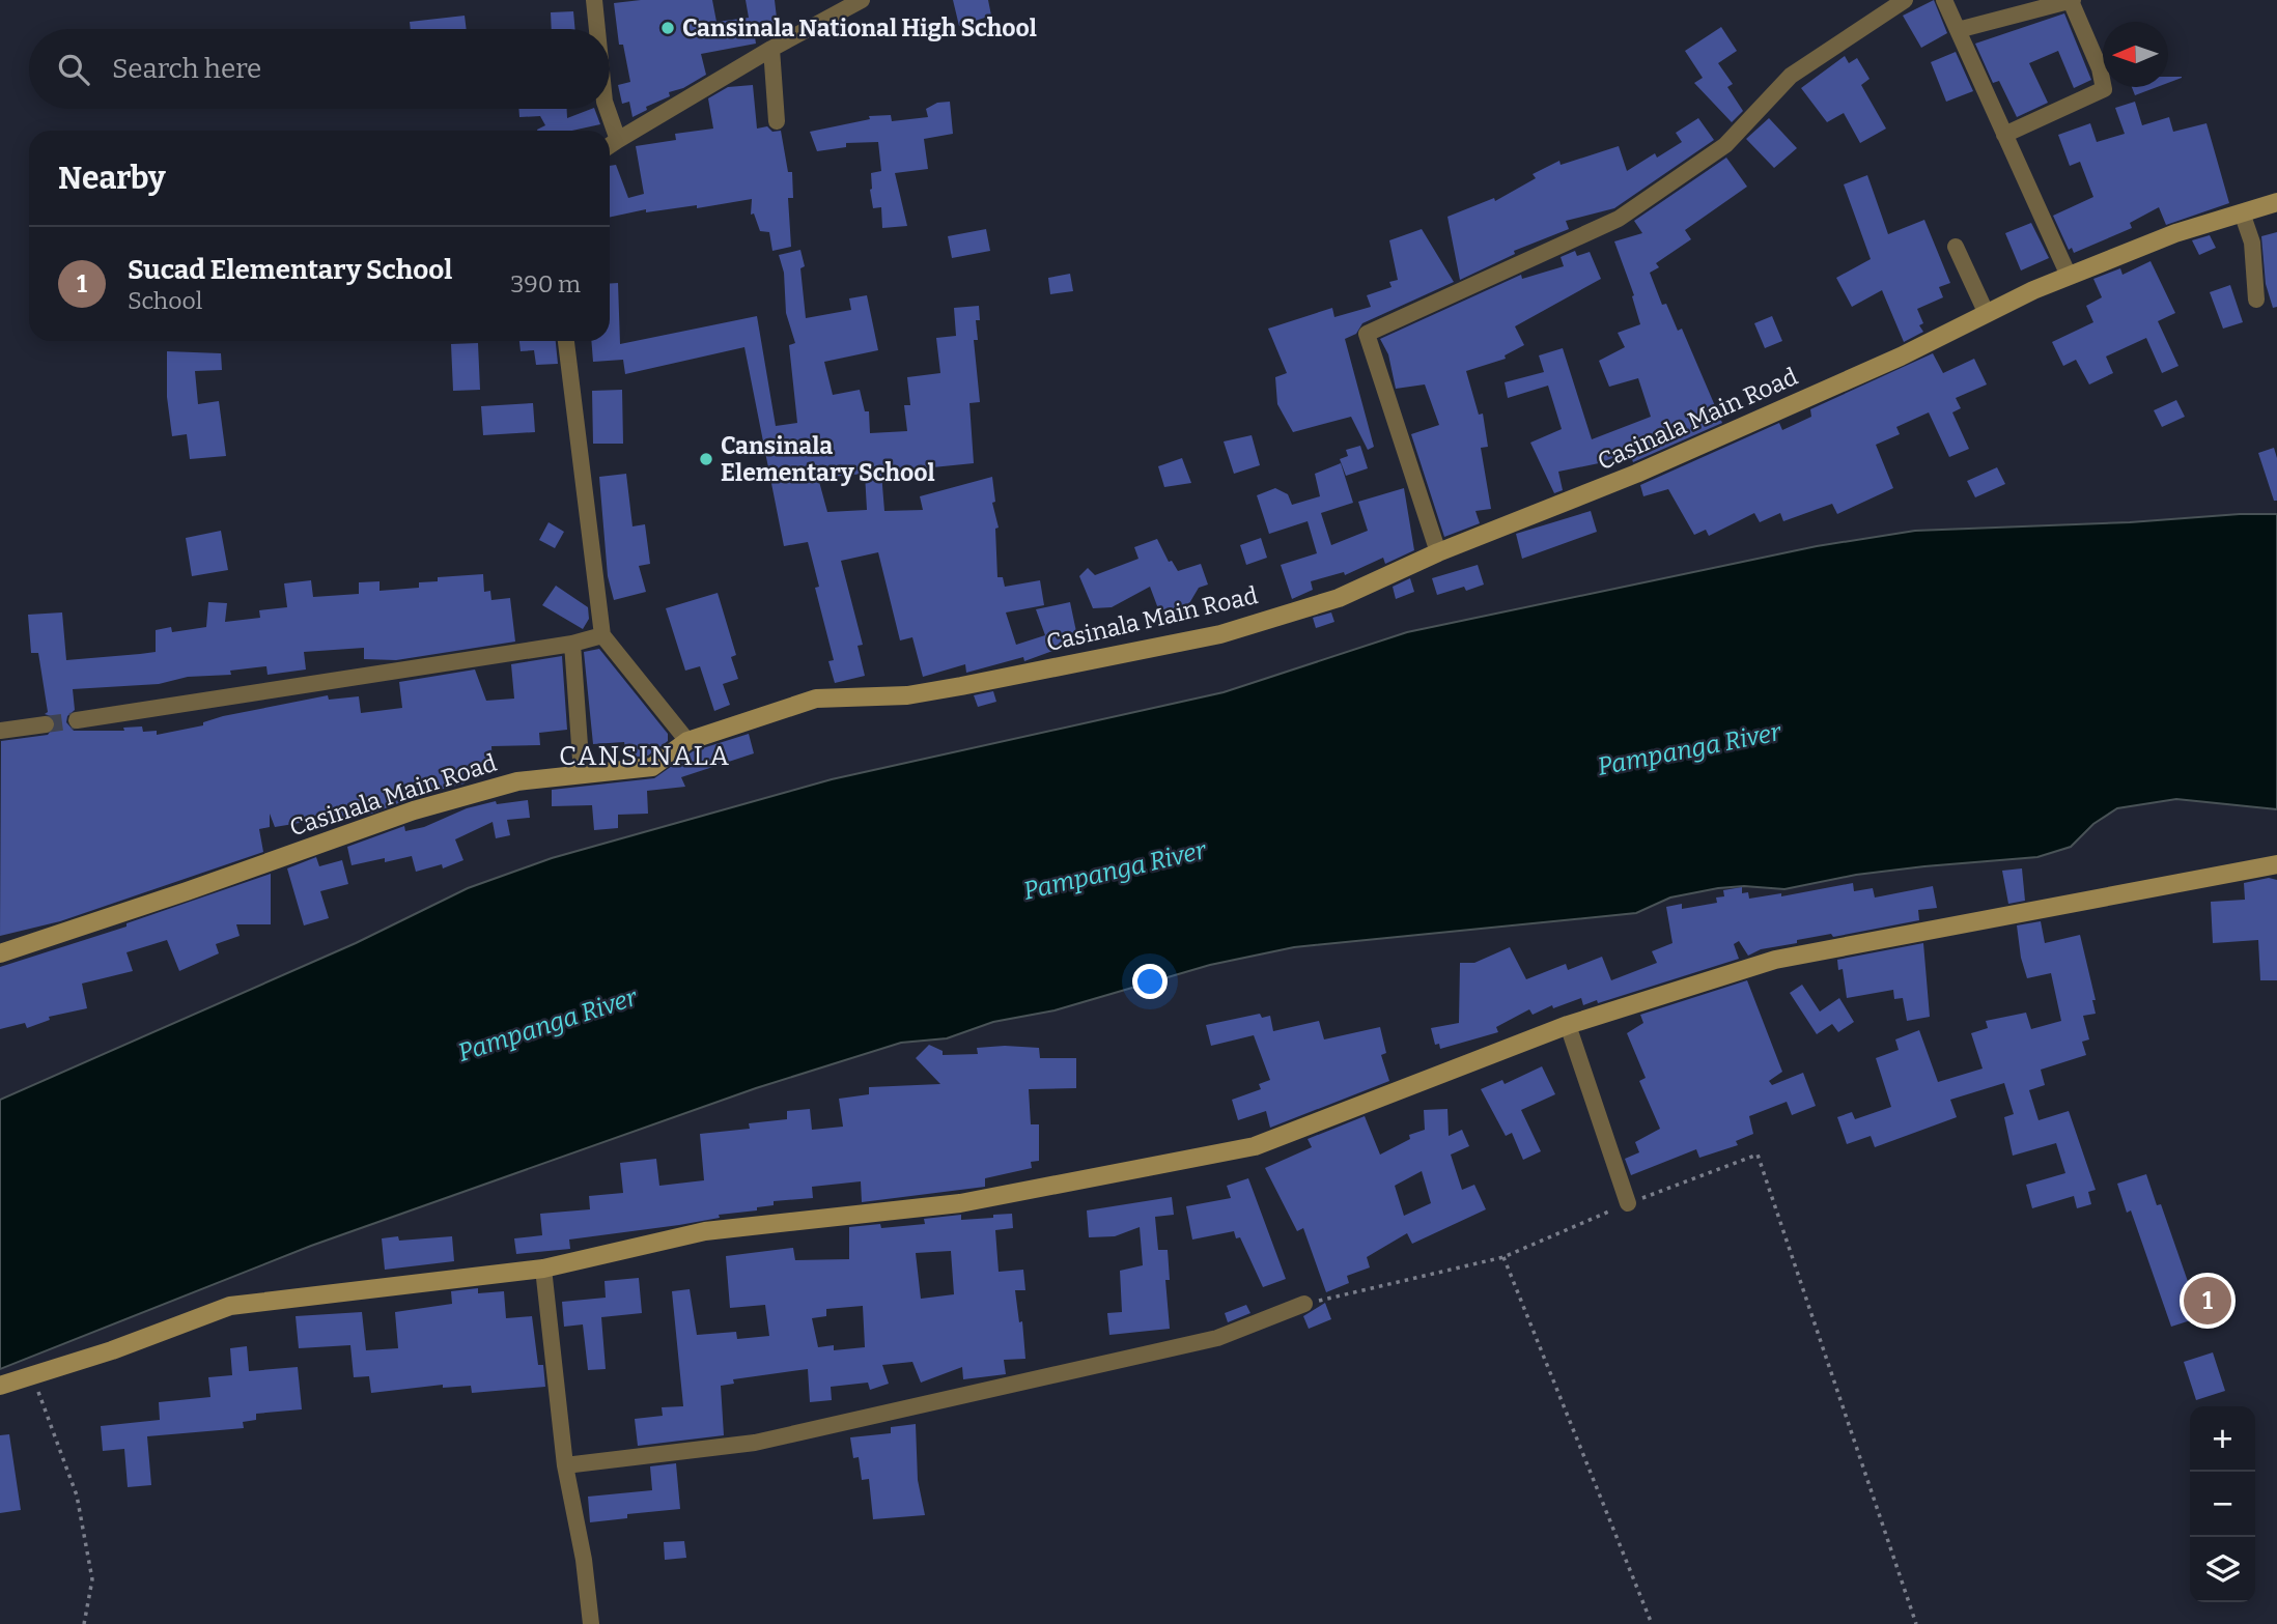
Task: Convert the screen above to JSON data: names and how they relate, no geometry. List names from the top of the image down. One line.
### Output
{"streets":{"street":["Casinala Main Road"]},"districts":["CANSINALA"],"water":["Pampanga River"],"places":["Cansinala National High School","Cansinala Elementary School"],"north":"left","page":{"search":"Search here","heading":"Nearby","list":[{"mark":"1","name":"Sucad Elementary School","note":"School","value":"390 m"}],"pins":"1","map_buttons":["+","−"]}}
